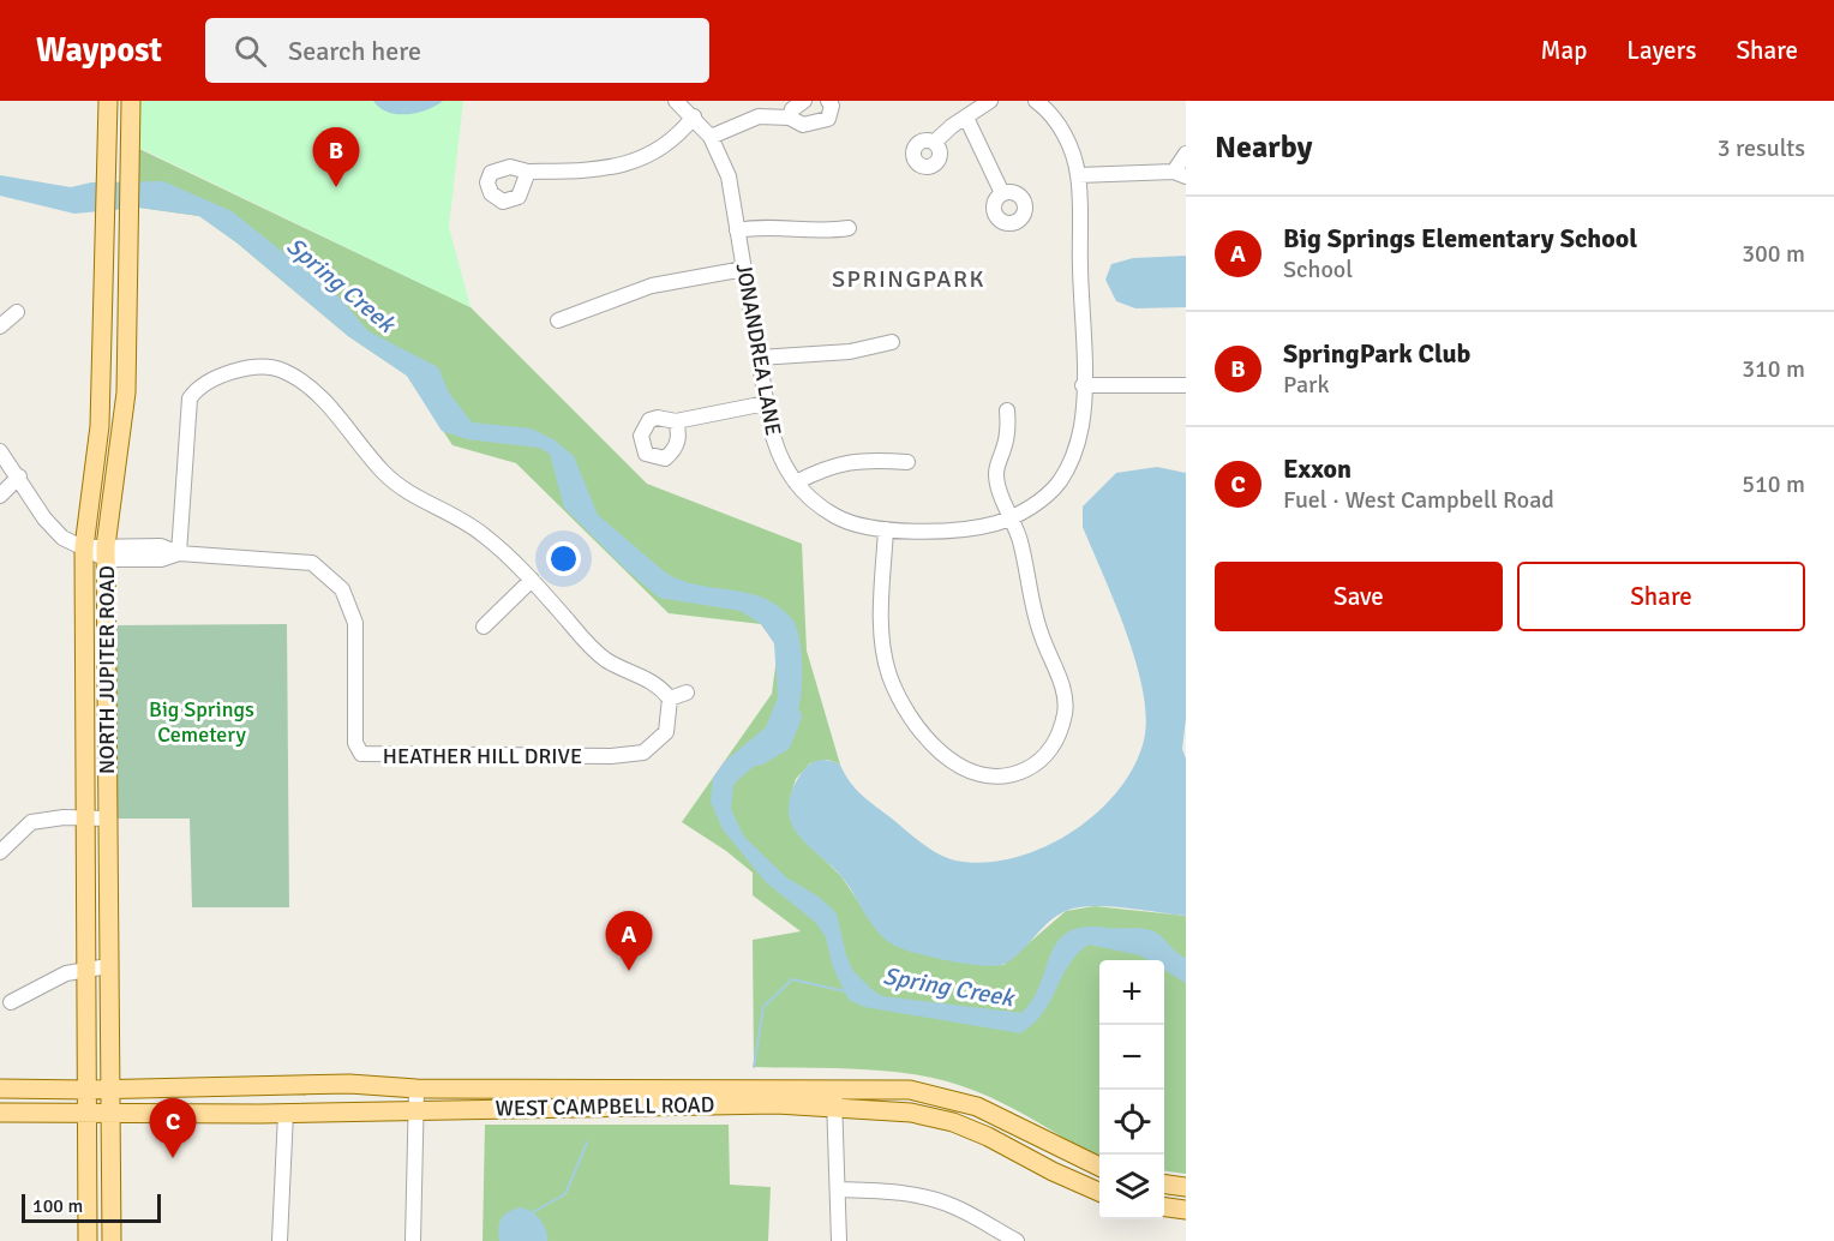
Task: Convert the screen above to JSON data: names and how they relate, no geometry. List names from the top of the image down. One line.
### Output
{"streets":{"main road":["NORTH JUPITER ROAD","WEST CAMPBELL ROAD"],"street":["JONANDREA LANE","HEATHER HILL DRIVE"]},"crossings":[["NORTH JUPITER ROAD","HEATHER HILL DRIVE"],["NORTH JUPITER ROAD","WEST CAMPBELL ROAD"]],"districts":["SPRINGPARK"],"water":["Spring Creek"],"parks":["Big Springs Cemetery"],"scale_bar":"100 m","page":{"header":"Waypost","search":"Search here","nav":["Map","Layers","Share"],"heading":["Nearby","3 results"],"pins":["B","A","C"],"list":[{"mark":"A","name":"Big Springs Elementary School","note":"School","value":"300 m"},{"mark":"B","name":"SpringPark Club","note":"Park","value":"310 m"},{"mark":"C","name":"Exxon","note":"Fuel · West Campbell Road","value":"510 m"}],"buttons":["Save","Share"],"map_buttons":["+","−"],"scale":"100 m"}}
